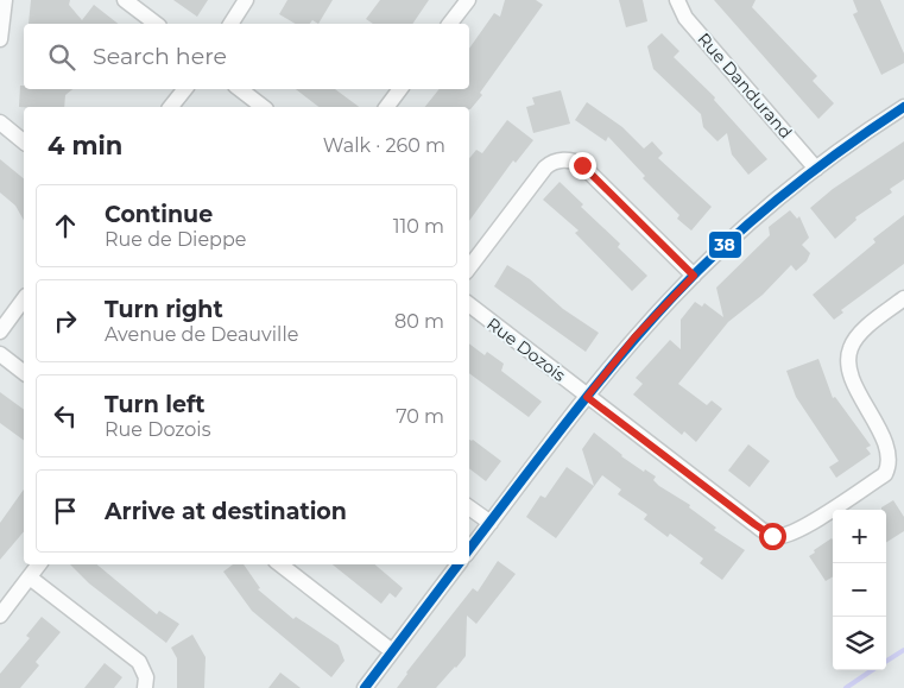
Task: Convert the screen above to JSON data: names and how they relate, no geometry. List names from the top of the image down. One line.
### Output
{"streets":{"street":["Rue Dandurand","Rue Dozois"]},"lines":["transit line 38"],"page":{"search":"Search here","heading":["4 min","Walk · 260 m"],"list":[["Continue","Rue de Dieppe","110 m"],["Turn right","Avenue de Deauville","80 m"],["Turn left","Rue Dozois","70 m"],"Arrive at destination"],"map_buttons":["+","−"]}}
